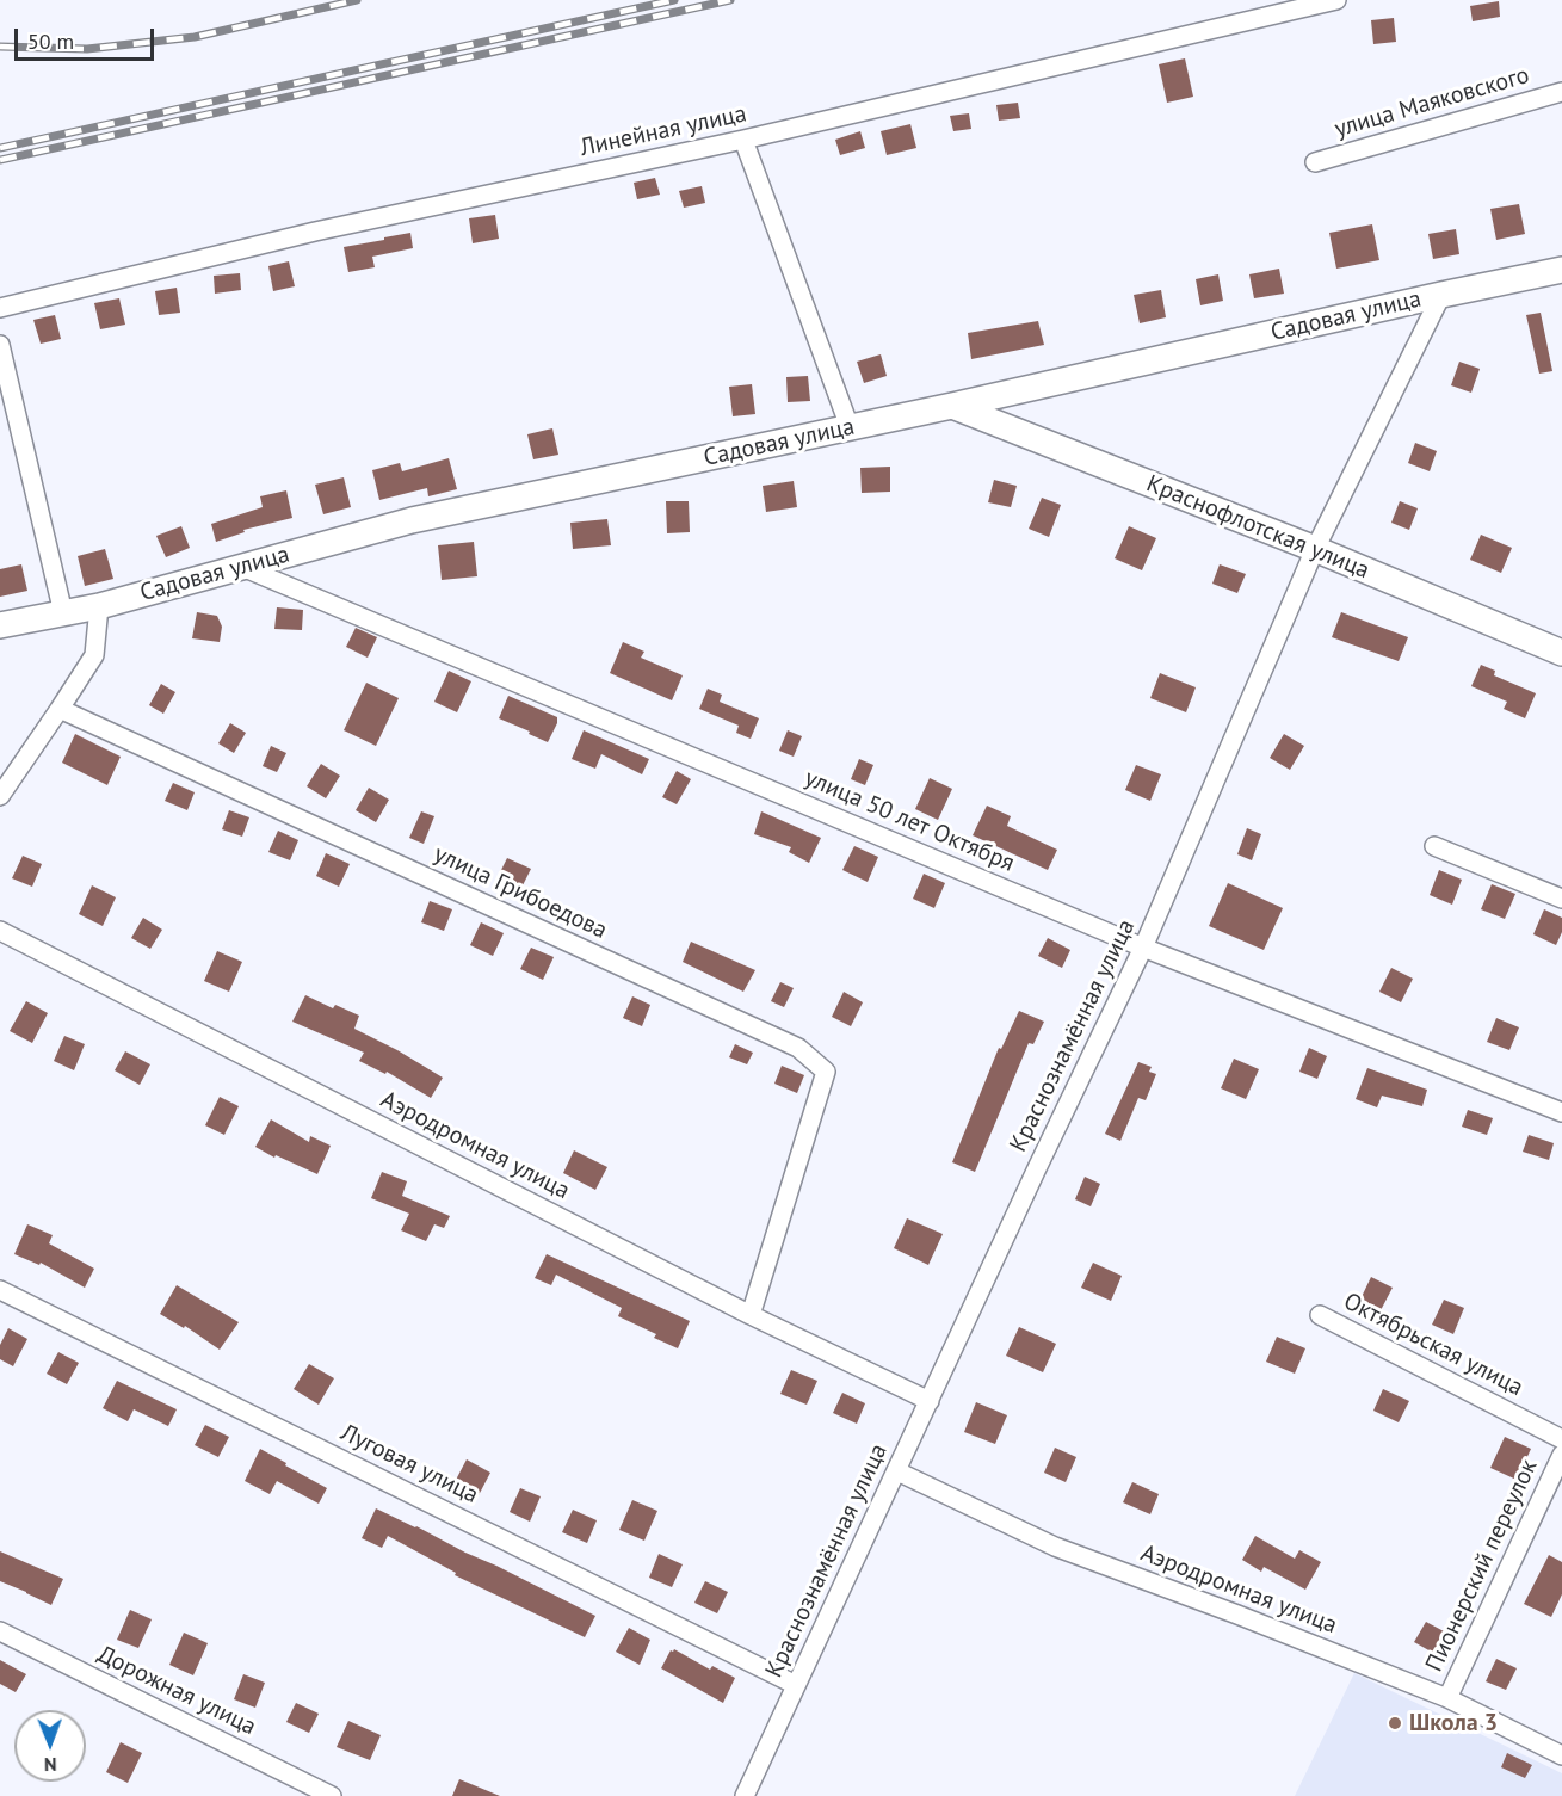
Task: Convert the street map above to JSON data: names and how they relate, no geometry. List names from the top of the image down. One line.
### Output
{"streets":{"street":["улица Маяковского","Линейная улица","Садовая улица","Краснофлотская улица","улица 50 лет Октября","улица Грибоедова","Краснознамённая улица","Аэродромная улица","Октябрьская улица","Луговая улица","Пионерский переулок","Дорожная улица"]},"crossings":[["Садовая улица","Краснофлотская улица"],["Садовая улица","улица 50 лет Октября"],["Садовая улица","Краснознамённая улица"],["Краснофлотская улица","Краснознамённая улица"],["улица 50 лет Октября","Краснознамённая улица"],["улица Грибоедова","Аэродромная улица"],["Краснознамённая улица","Аэродромная улица"],["Краснознамённая улица","Луговая улица"],["Аэродромная улица","Пионерский переулок"]],"places":["Школа 3"],"scale_bar":"50 m","north":"bottom"}
